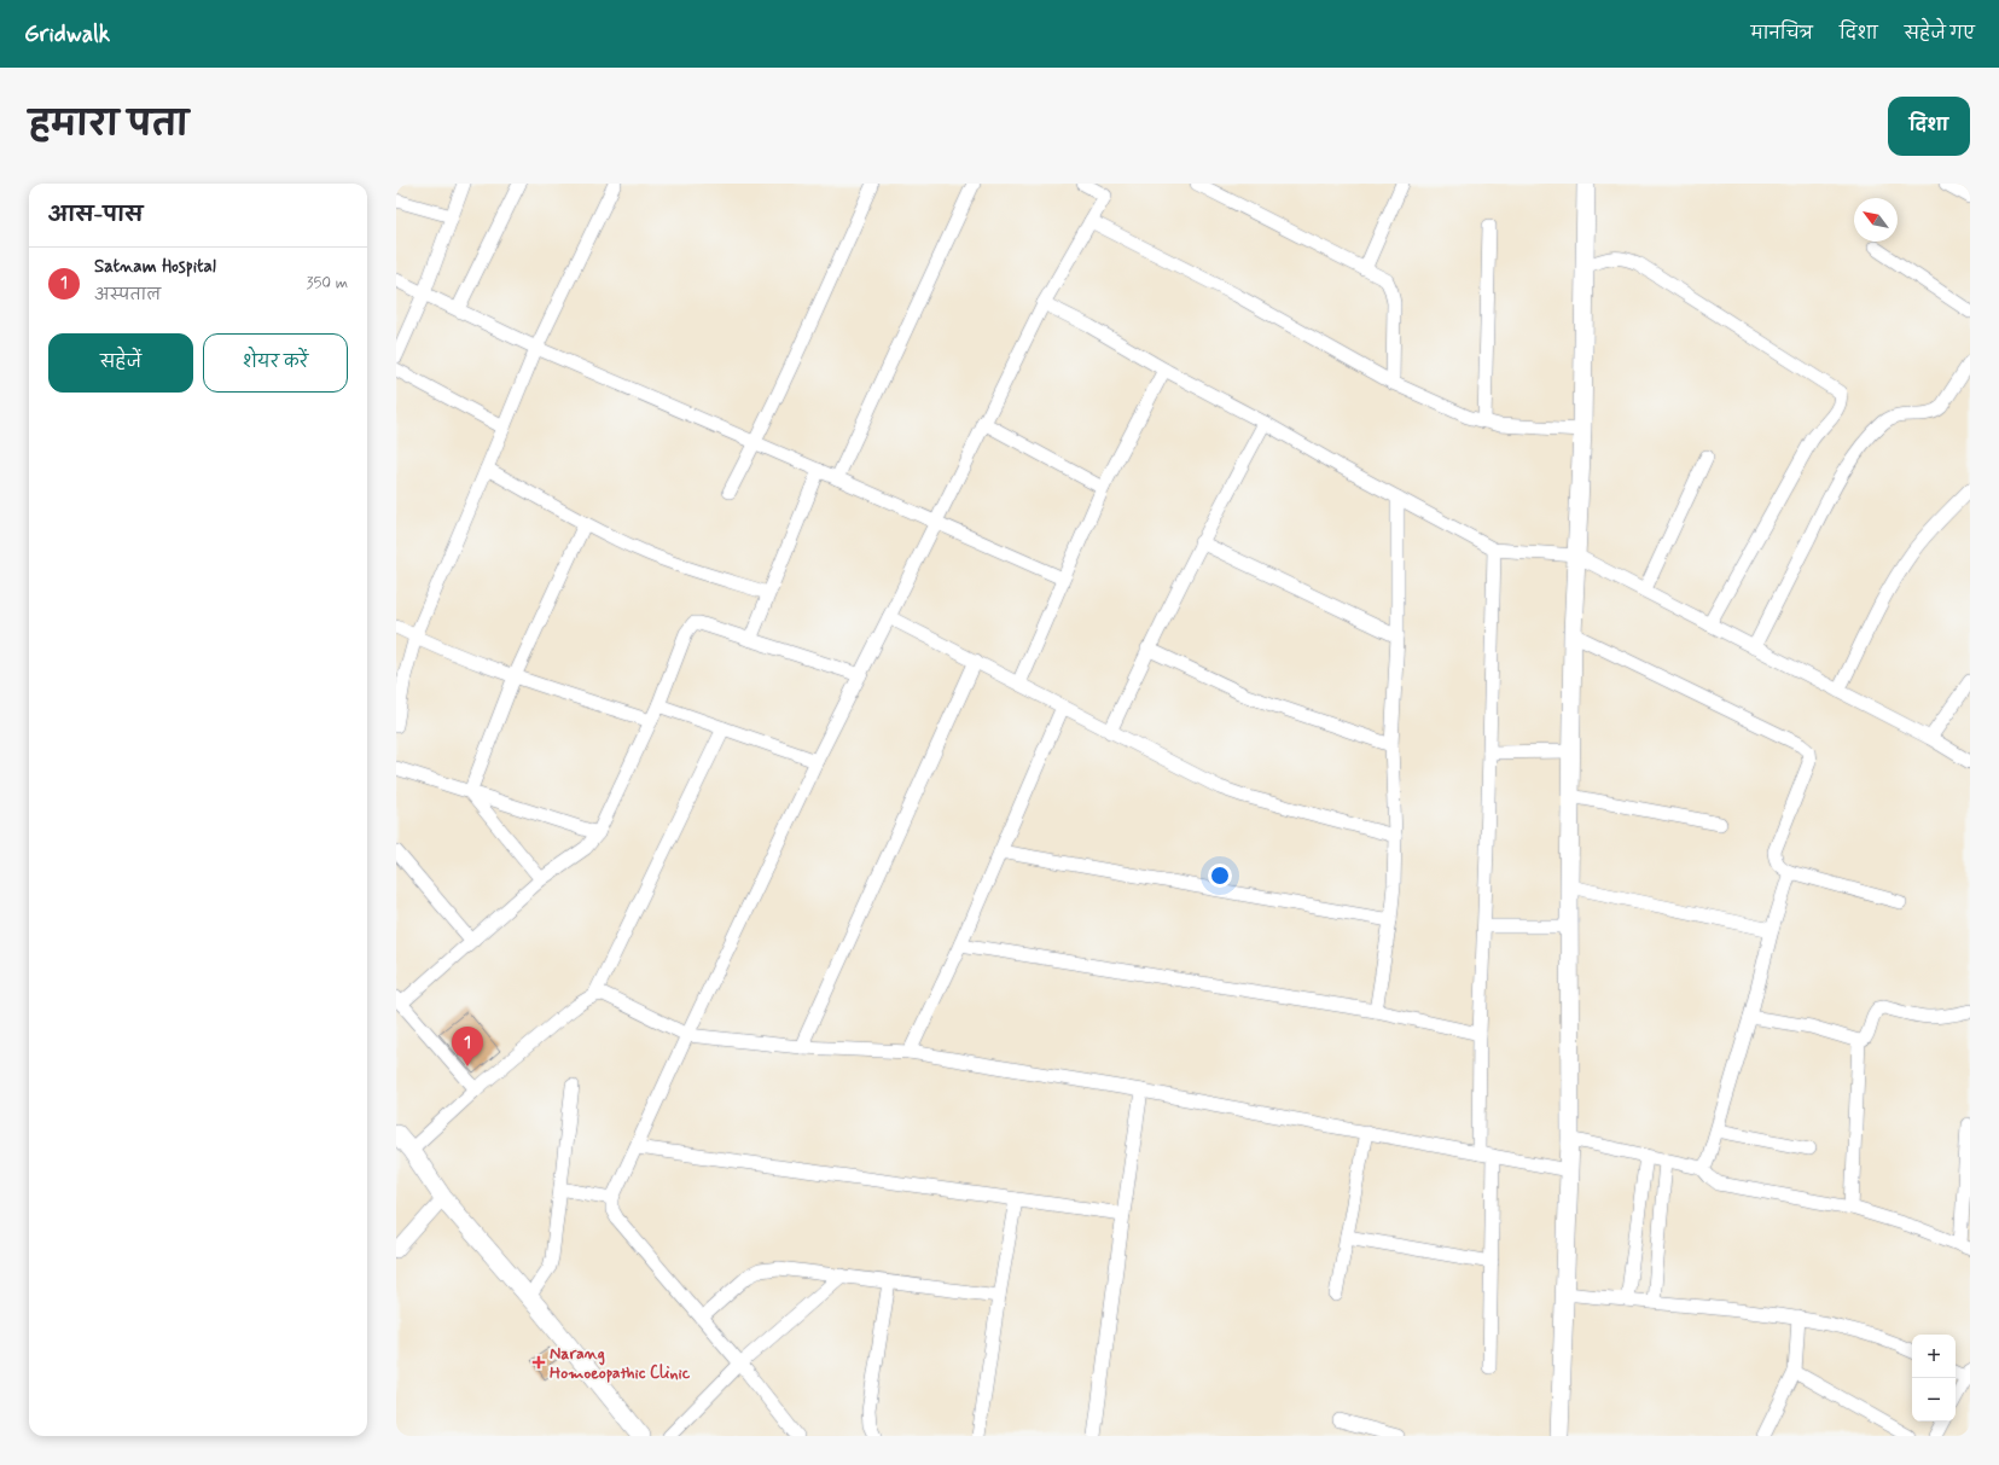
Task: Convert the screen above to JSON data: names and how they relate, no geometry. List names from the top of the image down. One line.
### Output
{"places":{"health":["Narang Homoeopathic Clinic"]},"north":"top left","page":{"header":"Gridwalk","nav":["मानचित्र","दिशा","सहेजे गए"],"title":"हमारा पता","buttons":["दिशा",["सहेजें","शेयर करें"]],"heading":"आस-पास","list":[{"mark":"1","name":"Satnam Hospital","note":"अस्पताल","value":"350 m"}],"pins":"1","map_buttons":["+","−"]}}
